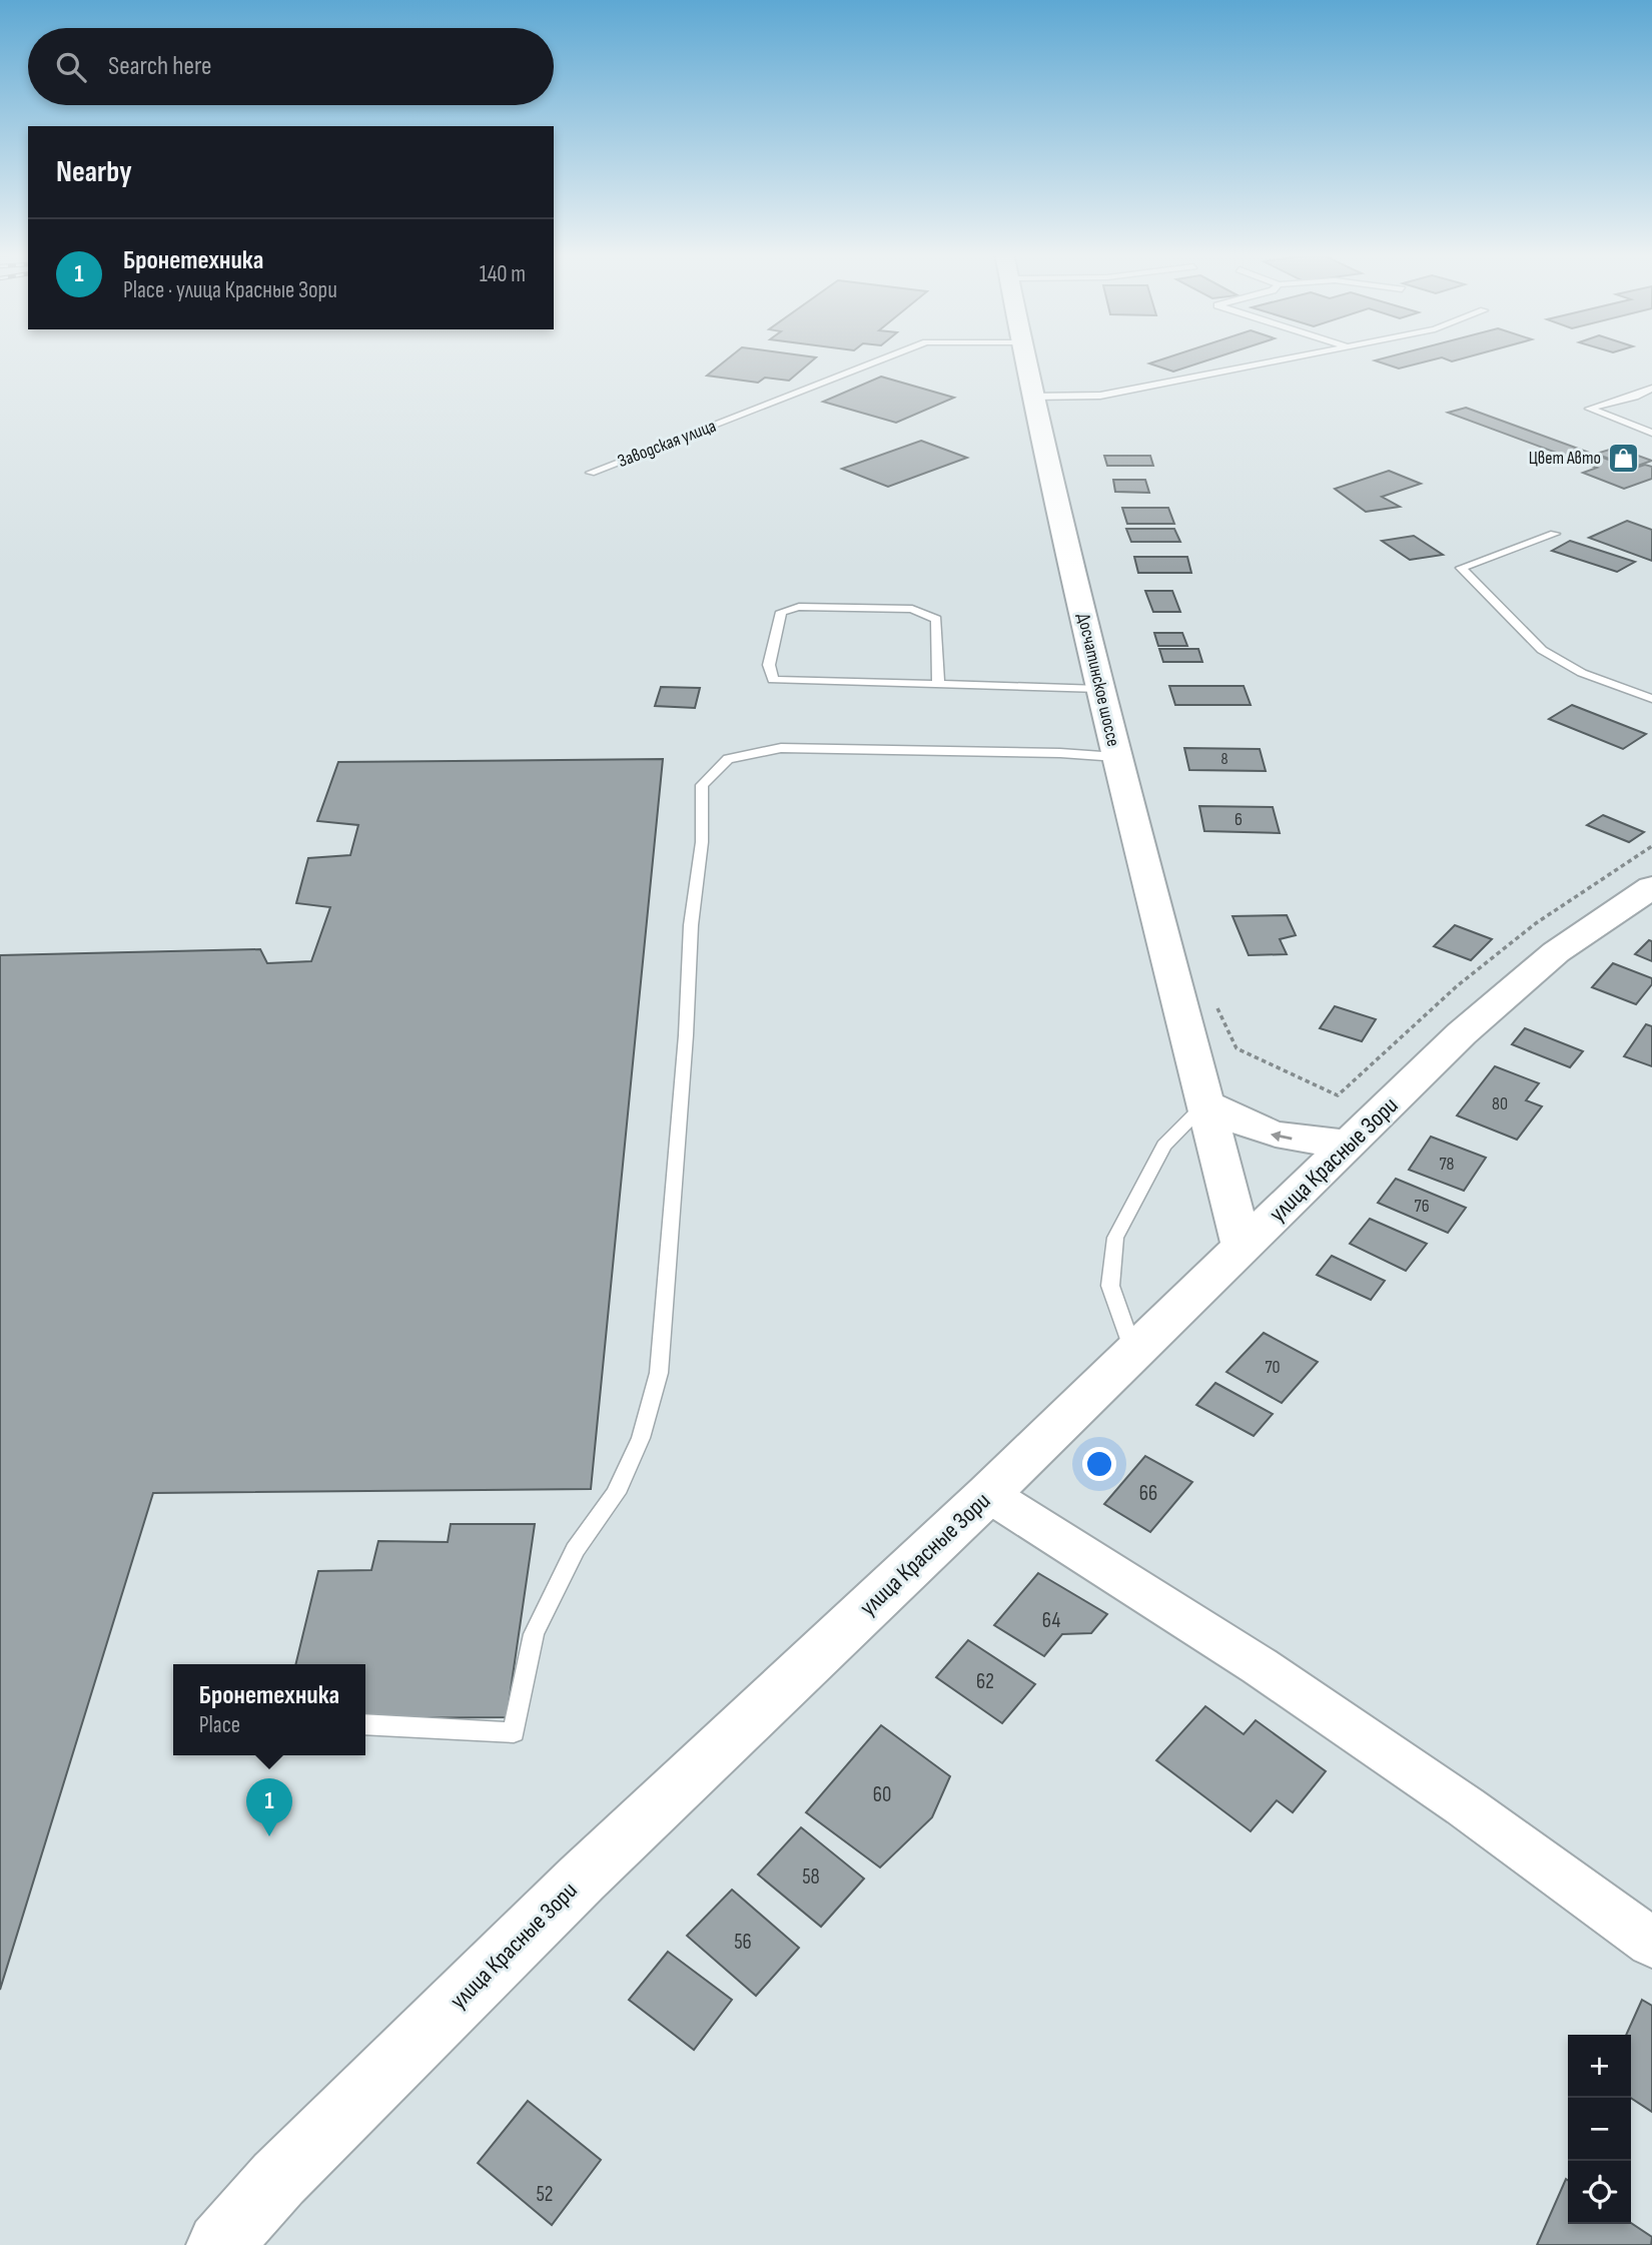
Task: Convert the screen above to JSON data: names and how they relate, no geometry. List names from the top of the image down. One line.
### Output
{"streets":{"street":["Досчатинское шоссе","улица Красные Зори"],"lane":["Заводская улица"]},"crossings":[["Досчатинское шоссе","улица Красные Зори"]],"places":{"shop":["Цвет Авто"]},"house_numbers":["8","6","80","78","76","70","66","64","62","60","58","56","52"],"page":{"search":"Search here","heading":"Nearby","list":[{"mark":"1","name":"Бронетехника","note":"Place · улица Красные Зори","value":"140 m"}],"popup":["Бронетехника","Place"],"pins":"1","map_buttons":["+","−"]}}
